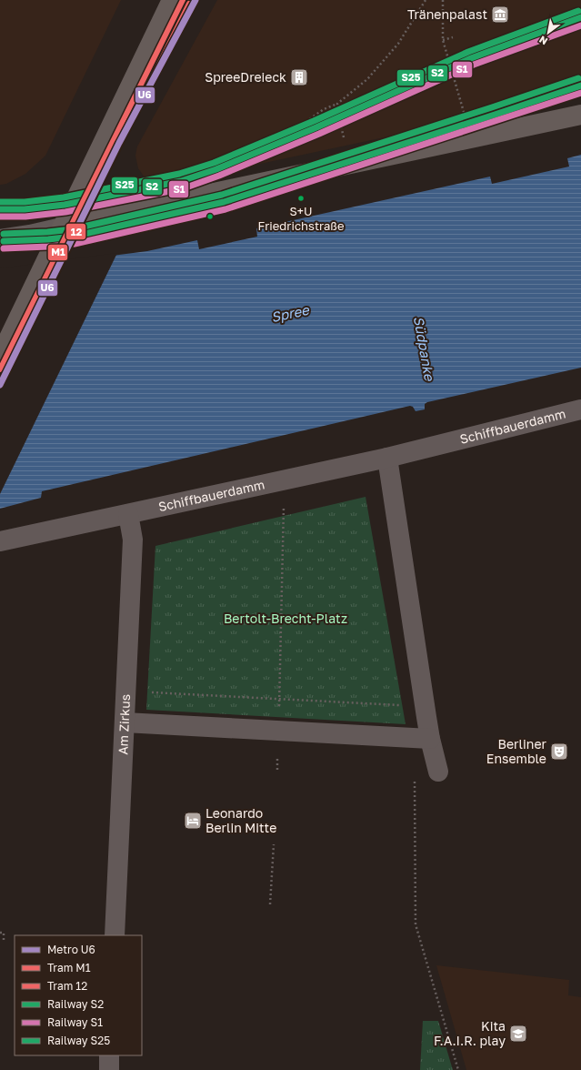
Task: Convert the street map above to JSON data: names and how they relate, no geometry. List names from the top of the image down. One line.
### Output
{"streets":{"street":["Schiffbauerdamm","Am Zirkus"]},"crossings":[["Schiffbauerdamm","Am Zirkus"]],"water":["Spree","Südpanke"],"parks":["Bertolt-Brecht-Platz"],"places":{"museum":["Tränenpalast"],"building":["SpreeDreieck"],"other":["S+U Friedrichstraße"],"theatre":["Berliner Ensemble"],"hotel":["Leonardo Berlin Mitte"],"school or university":["Kita F.A.I.R. play"]},"lines":["metro line U6","tram line M1","tram line 12","rail line S25","rail line S2","rail line S1"],"legend":["Metro U6","Tram M1","Tram 12","Railway S2","Railway S1","Railway S25"],"north":"bottom left"}
